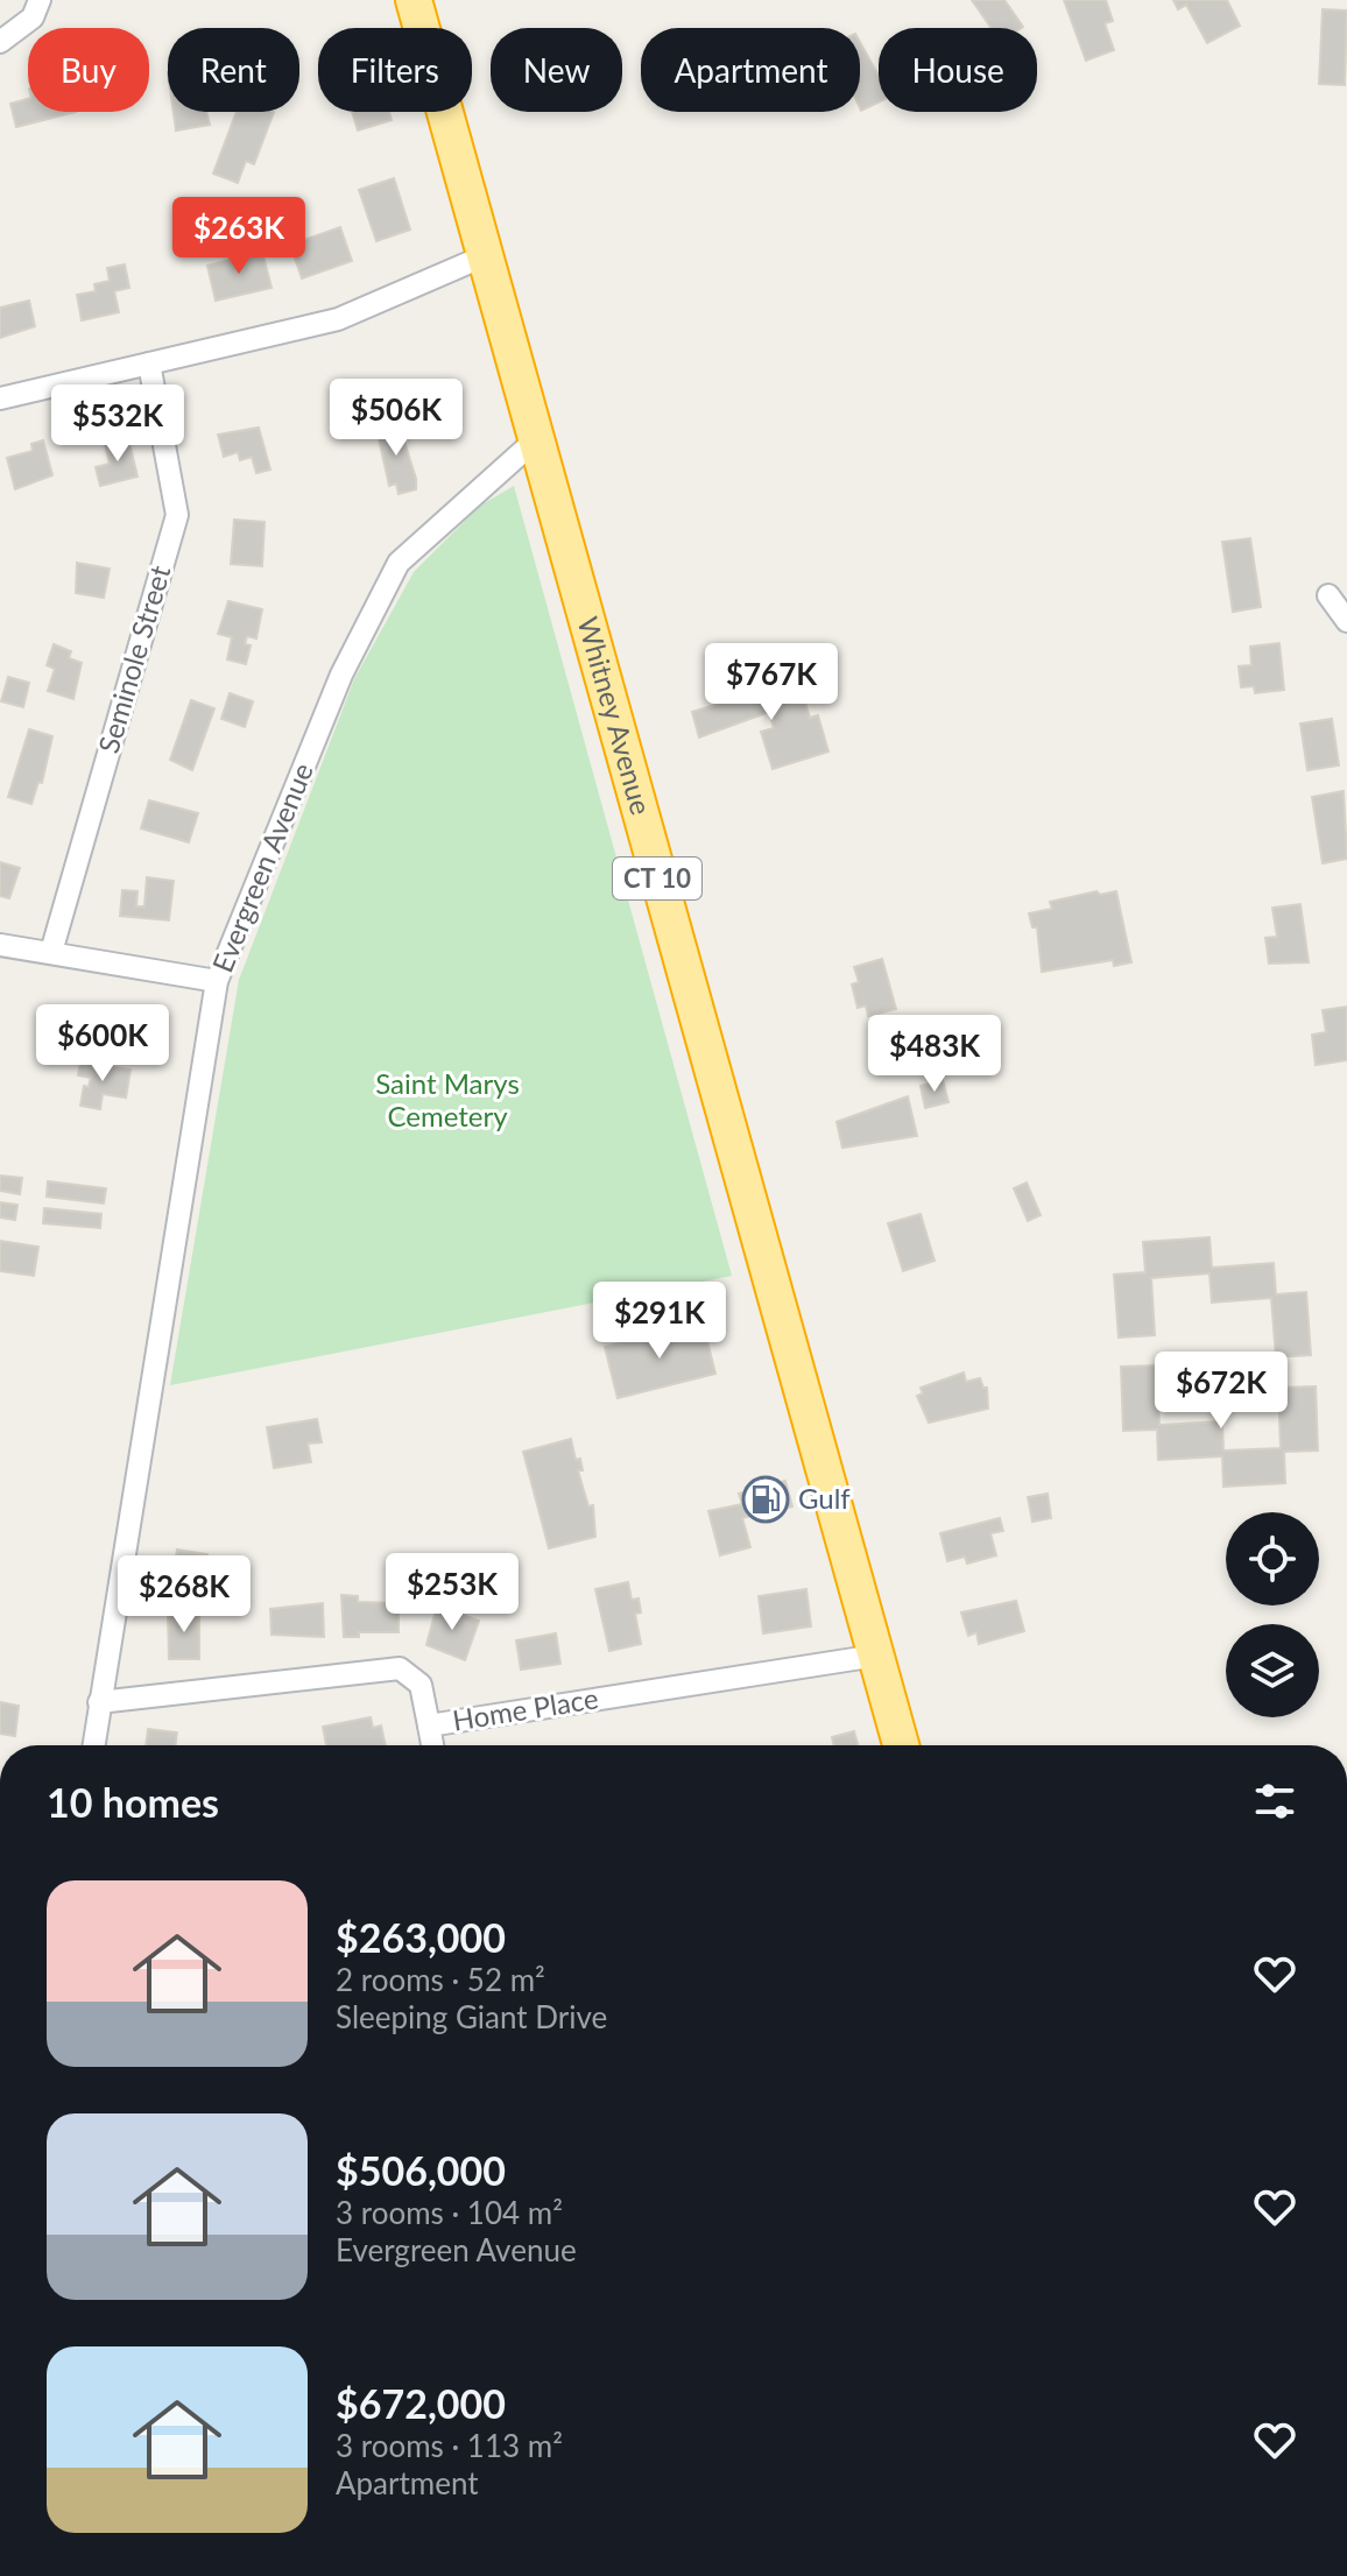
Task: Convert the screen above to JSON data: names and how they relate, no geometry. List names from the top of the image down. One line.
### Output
{"streets":{"highway":["Whitney Avenue","CT 10"],"street":["Seminole Street","Evergreen Avenue","Home Place"]},"crossings":[["Whitney Avenue","Evergreen Avenue"],["Whitney Avenue","Home Place"],["Evergreen Avenue","Home Place"]],"parks":["Saint Marys Cemetery"],"places":{"fuel station":["Gulf"]},"page":{"chip":["Buy","Rent","Filters","New","Apartment","House"],"price":["$263K","$506K","$532K","$767K","$600K","$483K","$291K","$672K","$253K","$268K"],"heading":"10 homes","list":[{"name":"$263,000","note":"2 rooms · 52 m² · Sleeping Giant Drive"},{"name":"$506,000","note":"3 rooms · 104 m² · Evergreen Avenue"},{"name":"$672,000","note":"3 rooms · 113 m² · Apartment"}]}}
